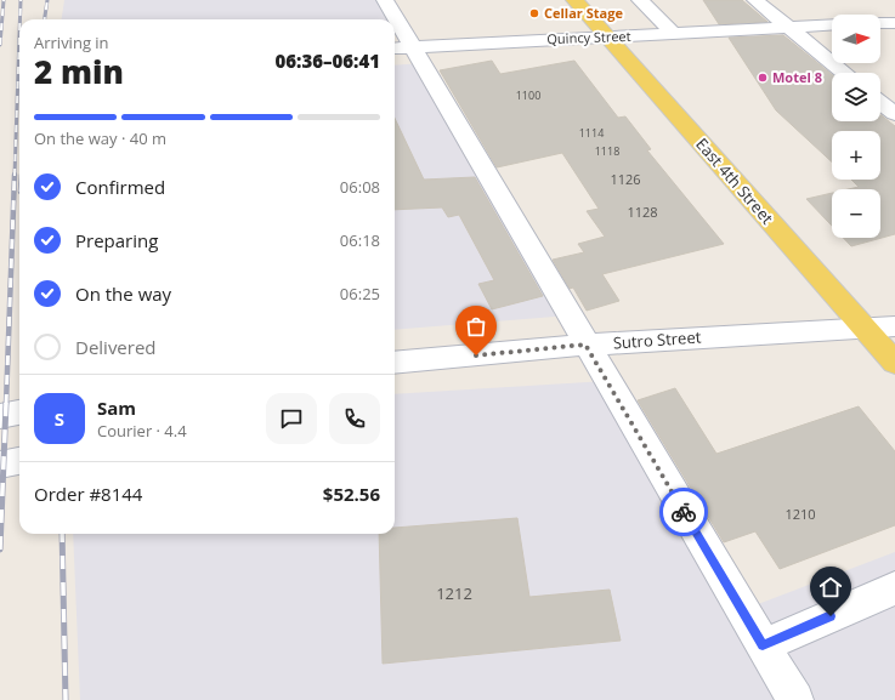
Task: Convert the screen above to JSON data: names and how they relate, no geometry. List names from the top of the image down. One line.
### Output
{"streets":{"main road":["East 4th Street"],"street":["Quincy Street","Sutro Street"]},"crossings":[["Quincy Street","East 4th Street"],["East 4th Street","Sutro Street"]],"places":["Cellar Stage","Motel 8"],"house_numbers":["1100","1114","1118","1126","1128","1210","1212"],"north":"right","page":{"map_buttons":["+","−"],"heading":["2 min","Arriving in","06:36–06:41"],"panel":["Sam","Courier · 4.4","Order #8144","$52.56"],"bar":"On the way · 40 m","list":[["Confirmed","06:08"],["Preparing","06:18"],["On the way","06:25"],"Delivered"],"round":"S"}}
